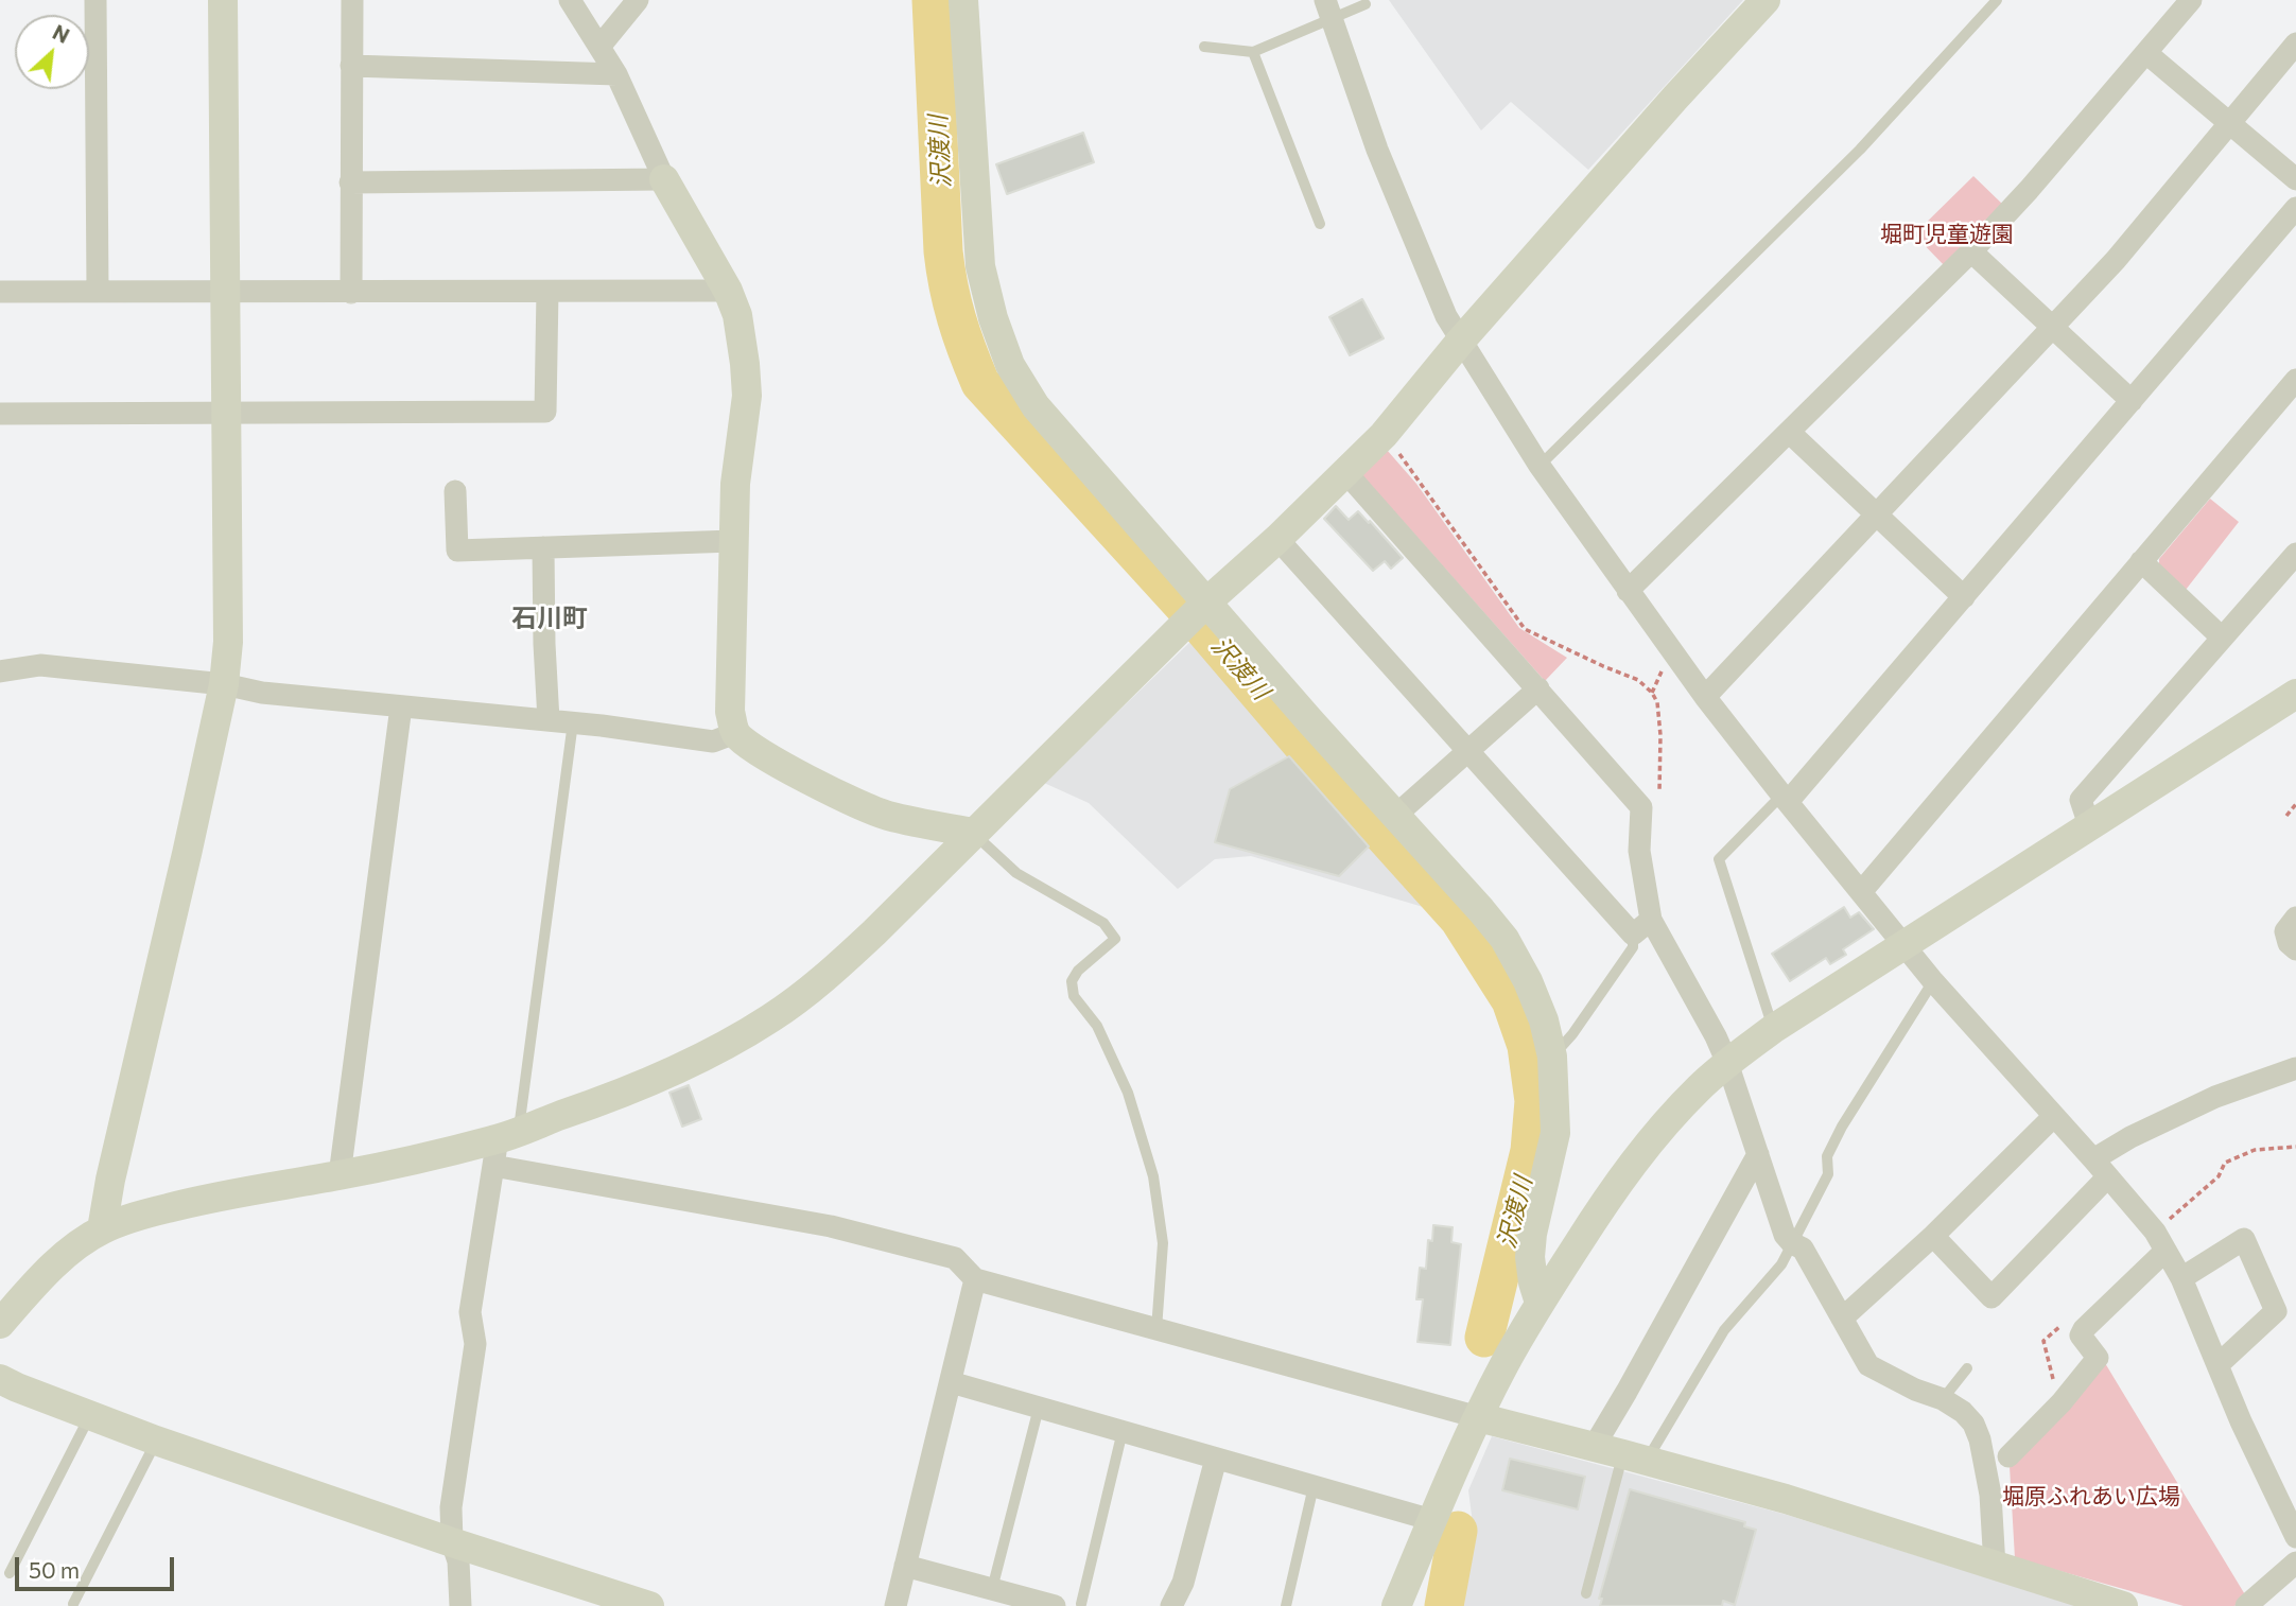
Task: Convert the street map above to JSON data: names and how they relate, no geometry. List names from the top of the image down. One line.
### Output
{"districts":["石川町"],"water":["沢渡川"],"parks":["堀町児童遊園","堀原ふれあい広場"],"scale_bar":"50 m","north":"top right"}
